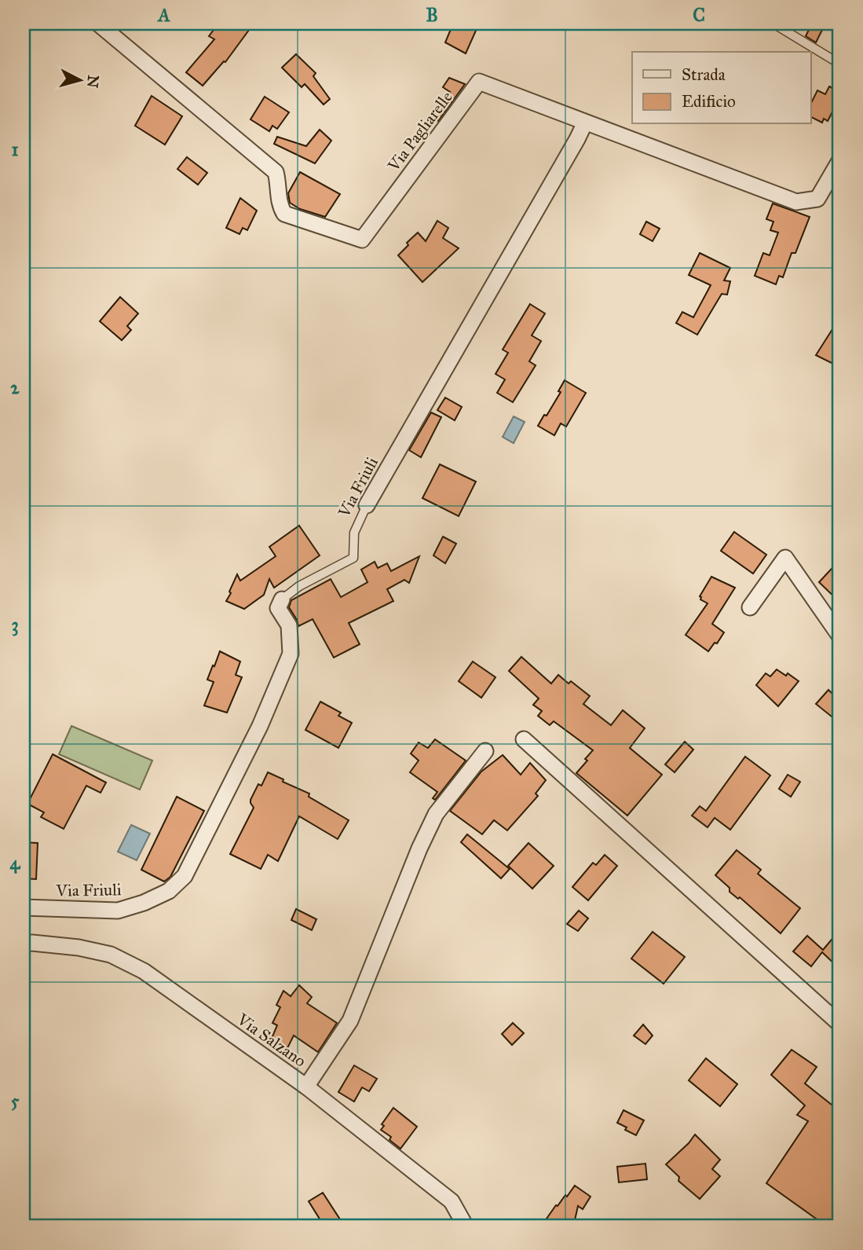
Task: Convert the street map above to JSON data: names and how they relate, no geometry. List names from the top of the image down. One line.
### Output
{"streets":{"street":["Via Pagliarelle","Via Friuli","Via Salzano"]},"crossings":[["Via Pagliarelle","Via Friuli"]],"legend":["Strada","Edificio"],"north":"right","grid":{"columns":["A","B","C"],"rows":["1","2","3","4","5"]}}
